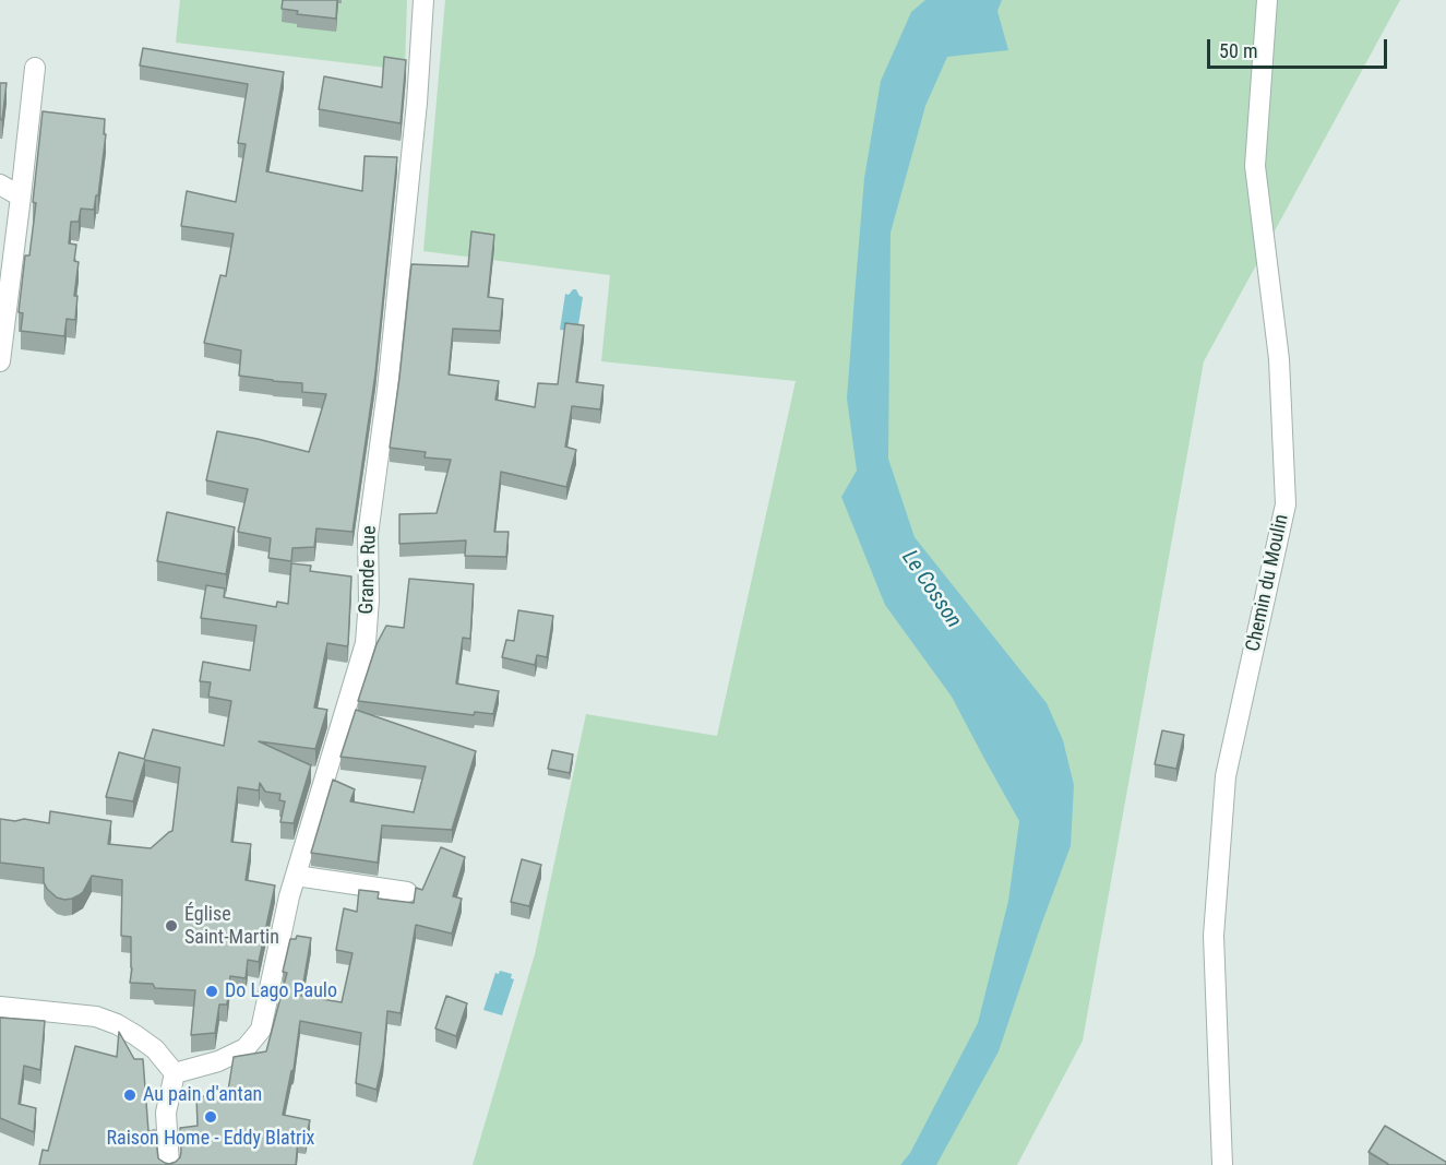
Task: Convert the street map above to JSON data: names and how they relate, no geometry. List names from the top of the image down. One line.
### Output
{"streets":{"street":["Grande Rue","Chemin du Moulin"]},"water":["Le Cosson"],"places":["Église Saint-Martin","Do Lago Paulo","Au pain d'antan","Raison Home - Eddy Blatrix"],"scale_bar":"50 m"}
